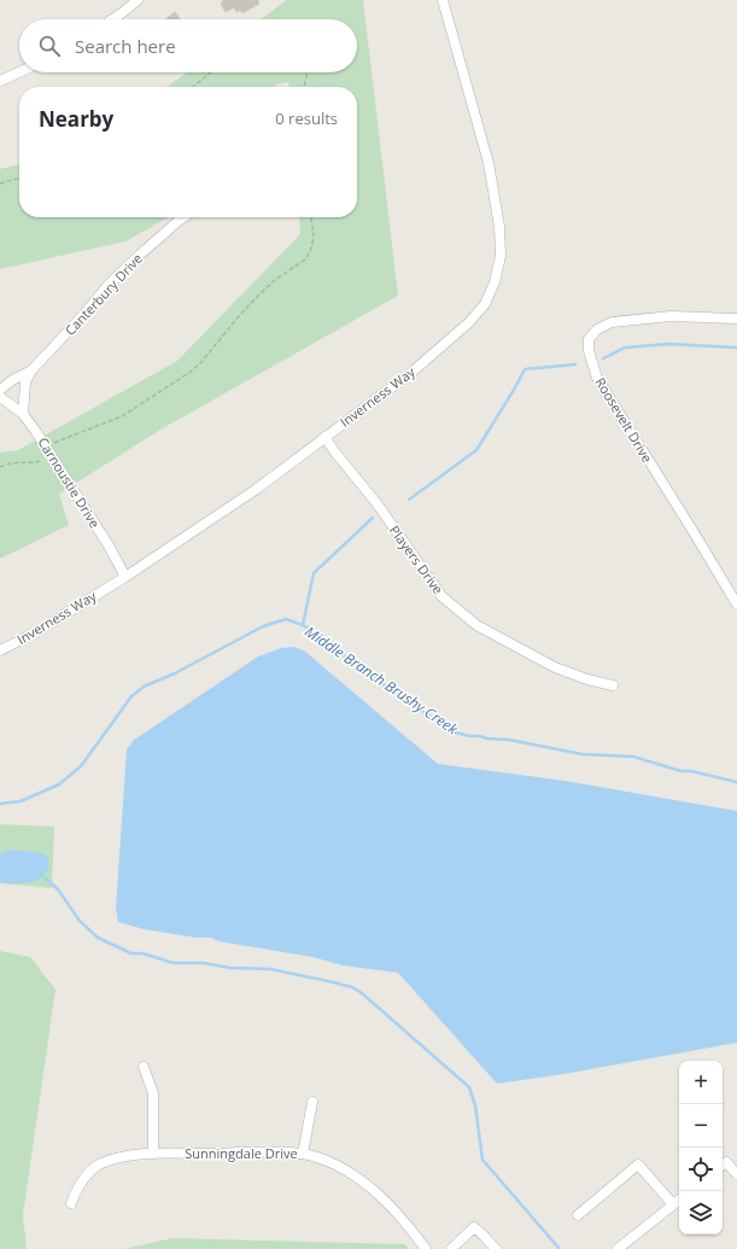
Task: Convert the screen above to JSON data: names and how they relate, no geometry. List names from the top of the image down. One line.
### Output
{"streets":{"street":["Canterbury Drive","Inverness Way","Roosevelt Drive","Carnoustie Drive","Players Drive","Sunningdale Drive"]},"crossings":[["Canterbury Drive","Carnoustie Drive"],["Inverness Way","Carnoustie Drive"],["Inverness Way","Players Drive"]],"water":["Middle Branch Brushy Creek"],"page":{"search":"Search here","heading":["Nearby","0 results"],"map_buttons":["+","−"]}}
